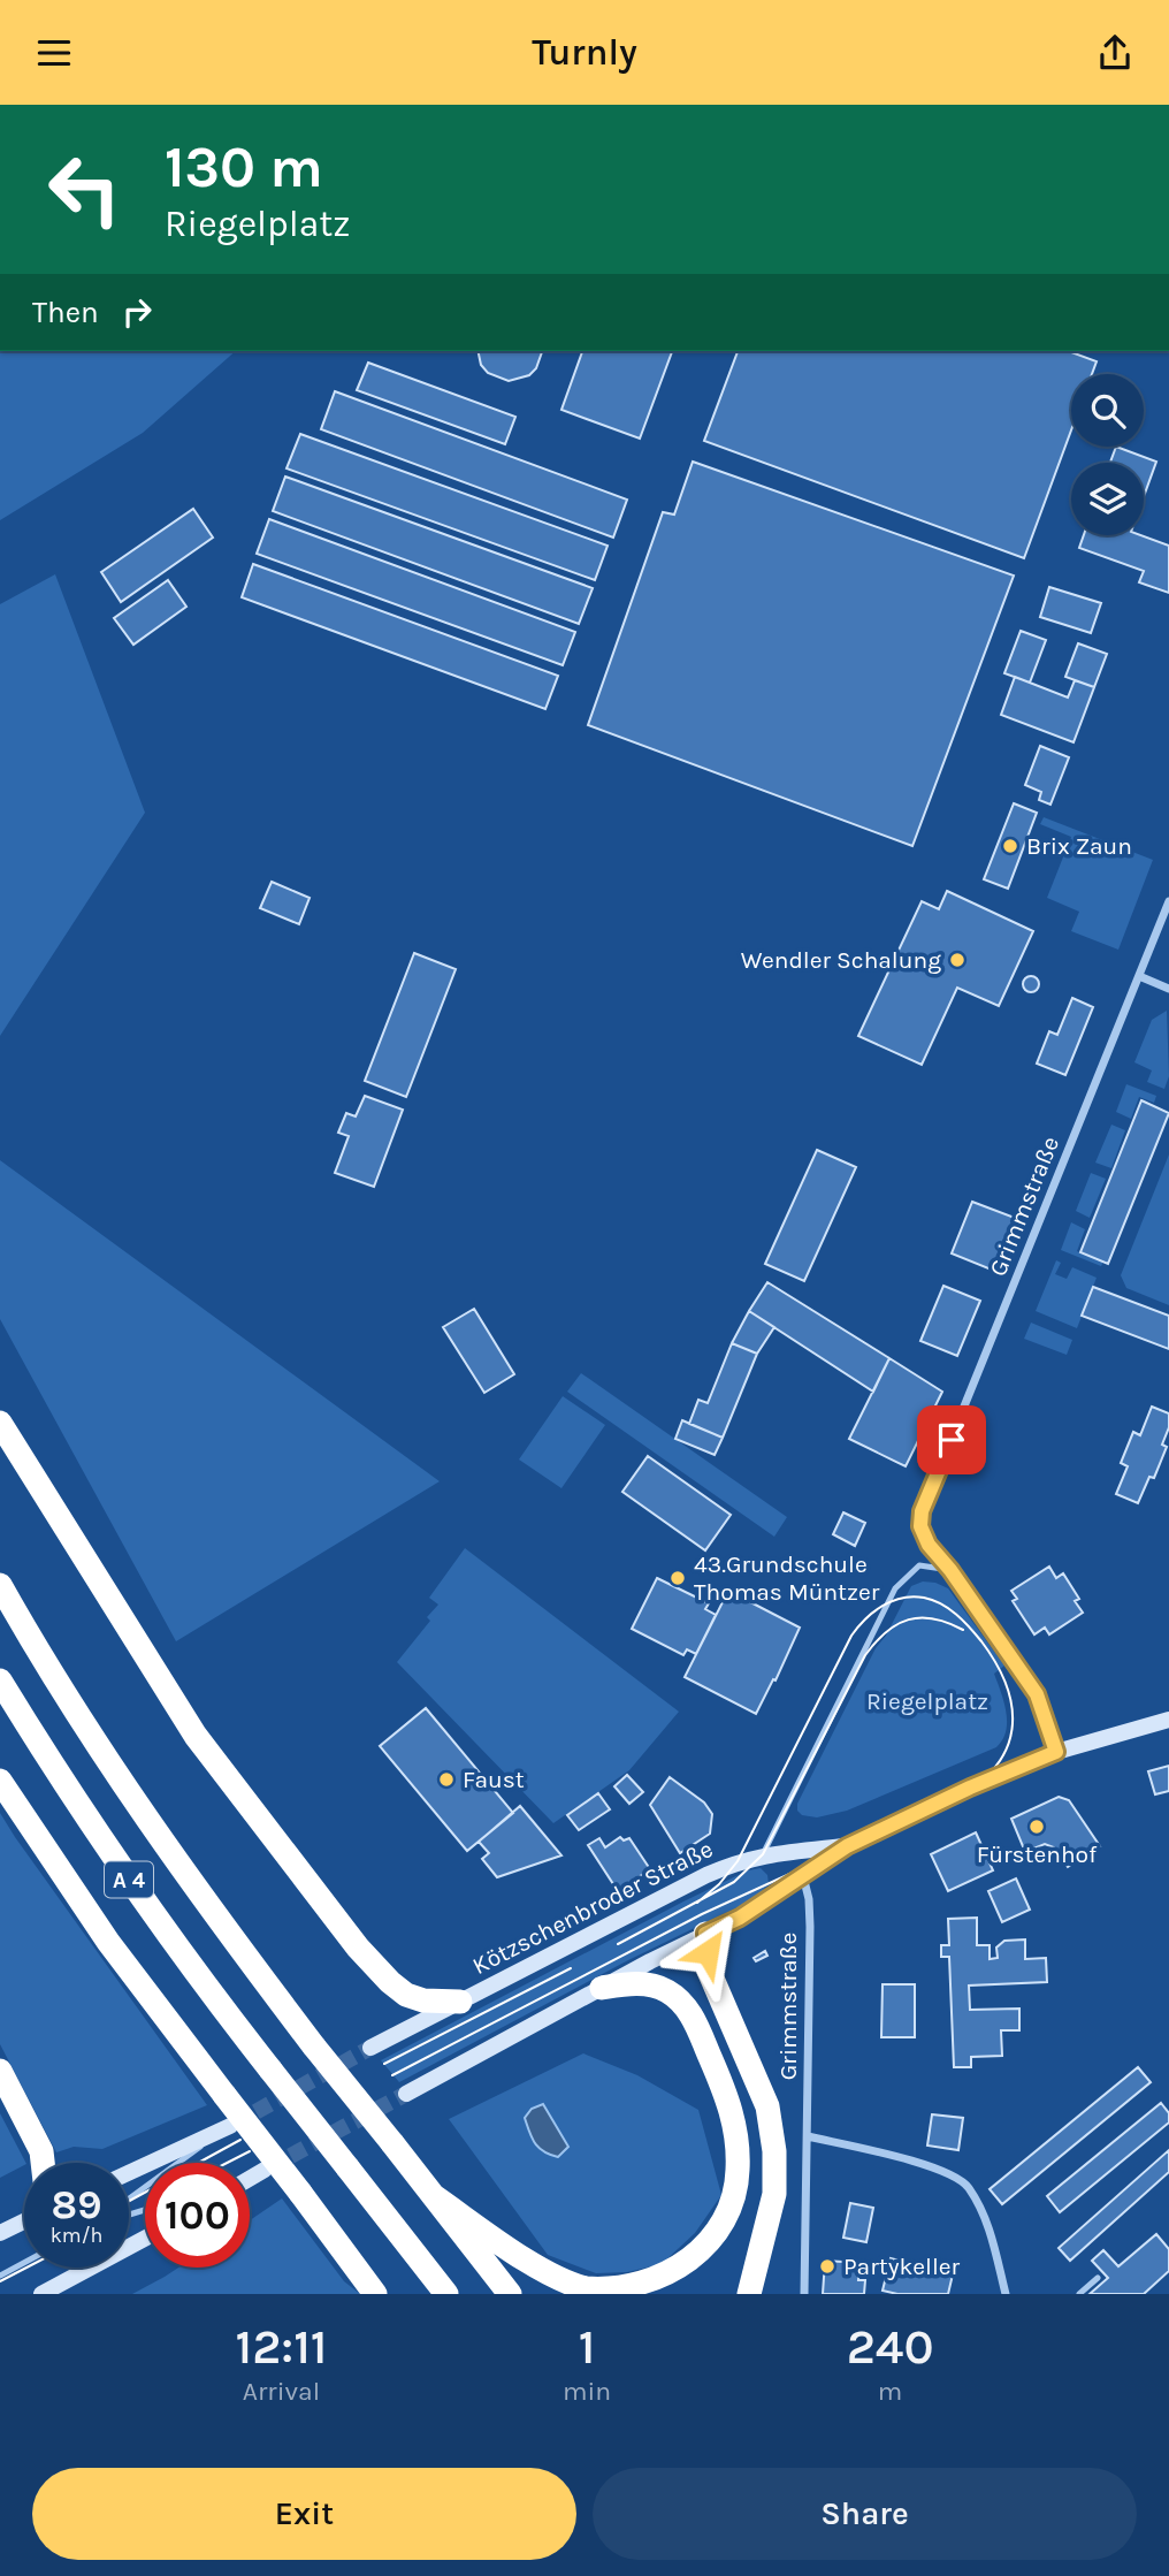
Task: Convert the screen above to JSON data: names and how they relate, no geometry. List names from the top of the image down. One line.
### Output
{"streets":{"highway":["A 4"],"main road":["Kötzschenbroder Straße"],"street":["Grimmstraße"]},"crossings":[["Grimmstraße","Kötzschenbroder Straße"]],"parks":["Riegelplatz"],"places":["Brix Zaun","Wendler Schalung","43.Grundschule Thomas Müntzer","Faust","Fürstenhof","Partykeller"],"page":{"header":"Turnly","turn":["130 m","Riegelplatz"],"then":"Then","speed":"89 km/h","limit":"100","eta":["12:11","Arrival","1","min","240","m"],"buttons":["Exit","Share"]}}
